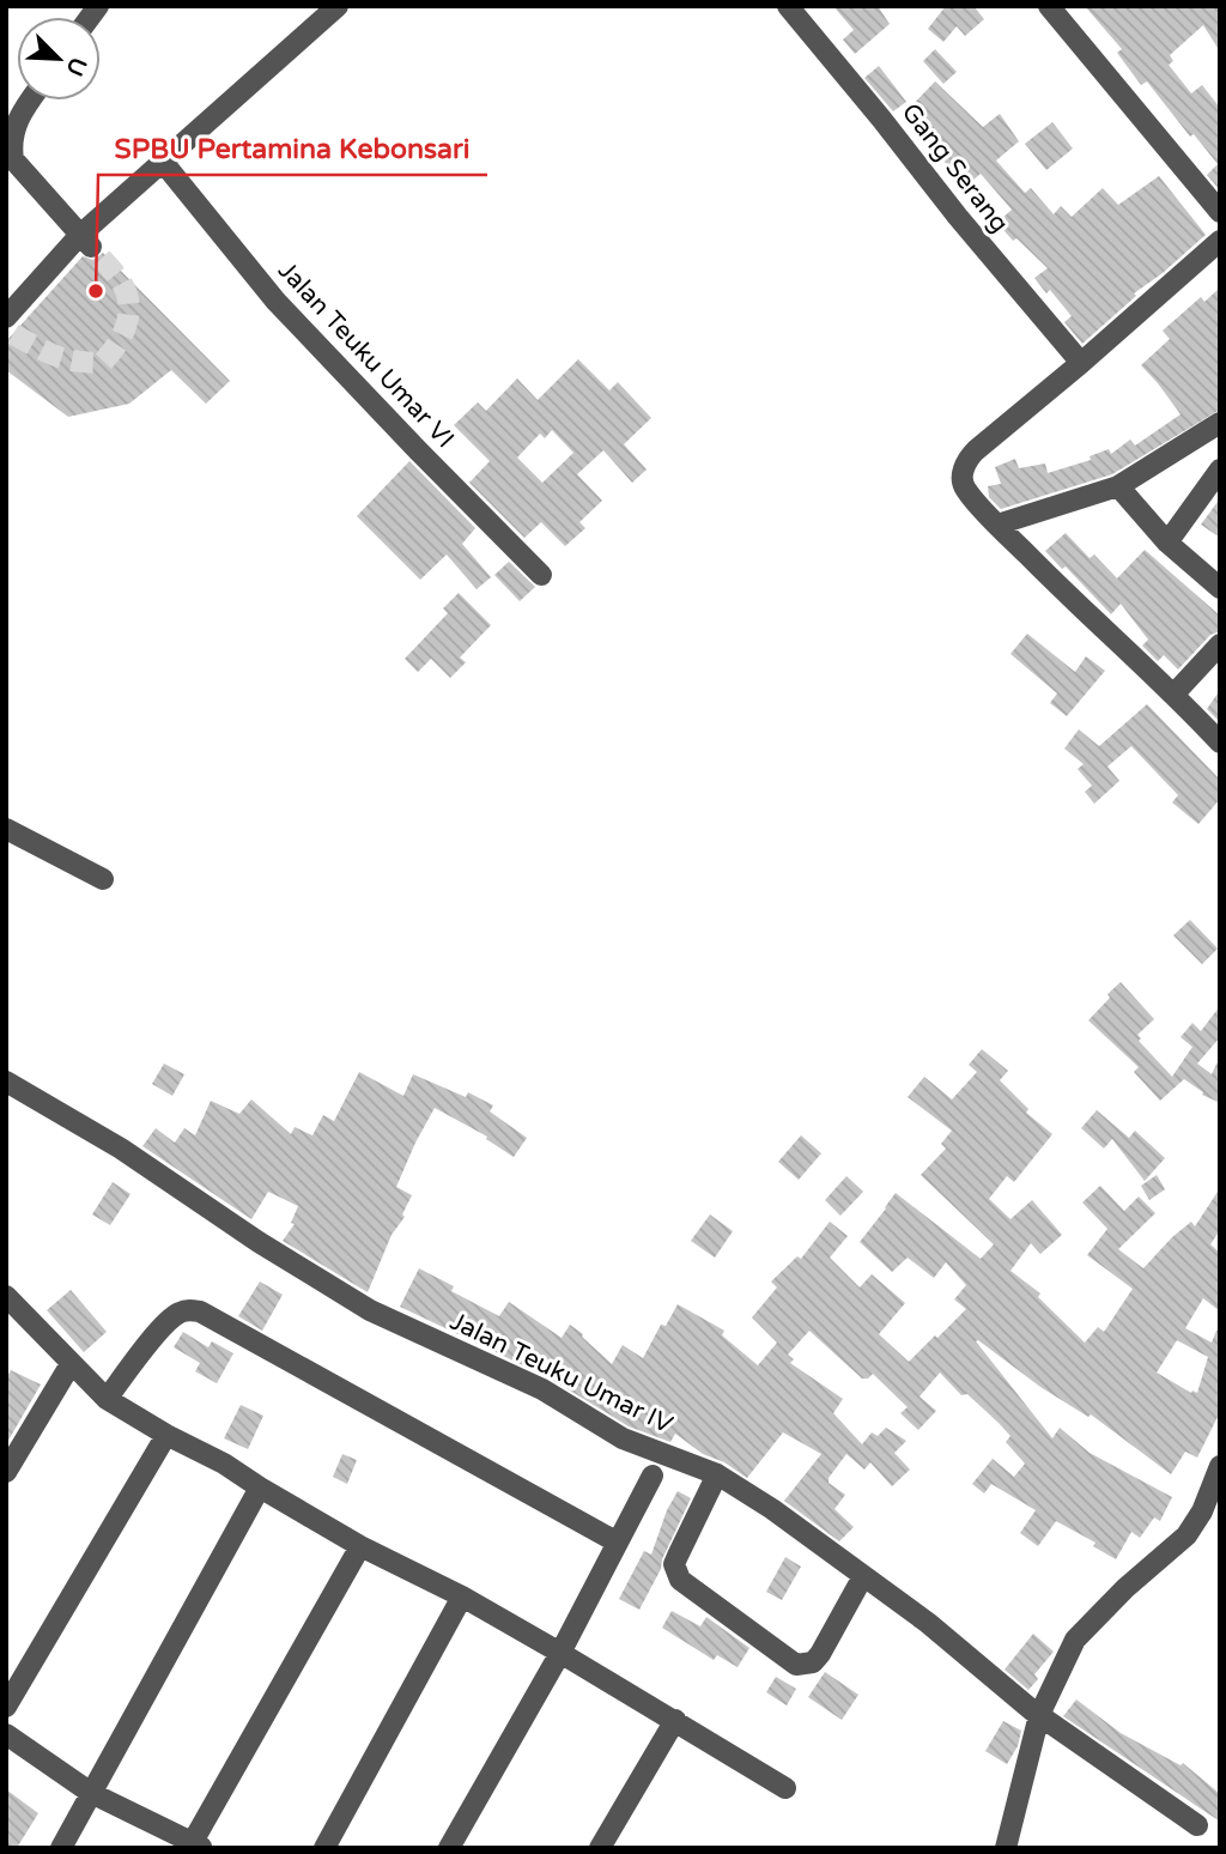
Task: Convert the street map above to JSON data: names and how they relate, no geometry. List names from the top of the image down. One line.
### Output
{"streets":{"street":["Gang Serang","Jalan Teuku Umar VI","Jalan Teuku Umar IV"]},"places":["SPBU Pertamina Kebonsari"],"north":"bottom right"}
